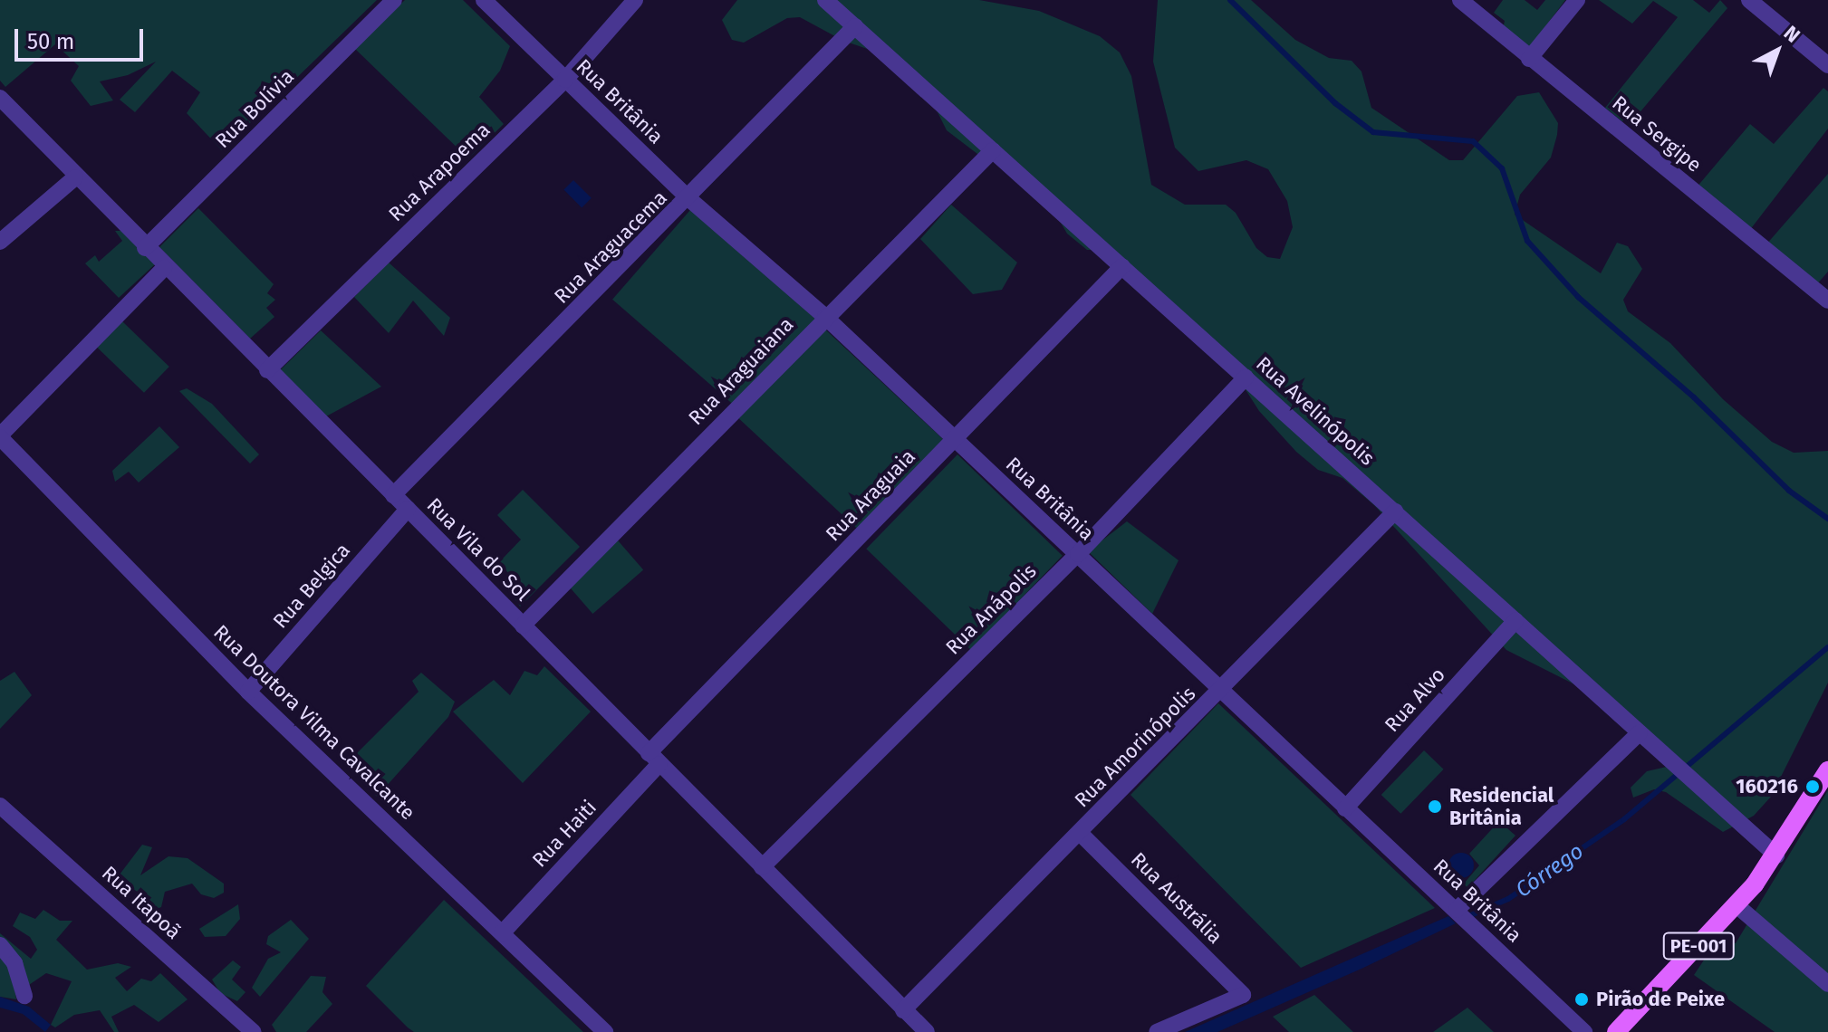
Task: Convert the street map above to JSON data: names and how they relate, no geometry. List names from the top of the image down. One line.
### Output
{"streets":{"main road":["PE-001"],"street":["Rua Britânia","Rua Bolívia","Rua Sergipe","Rua Arapoema","Rua Araguacema","Rua Araguaiana","Rua Avelinópolis","Rua Araguaia","Rua Vila do Sol","Rua Belgica","Rua Anápolis","Rua Alvo","Rua Doutora Vilma Cavalcante","Rua Amorinópolis","Rua Haiti","Rua Austrália","Rua Itapoã"]},"crossings":[["Rua Britânia","Rua Arapoema"],["Rua Britânia","Rua Araguacema"],["Rua Britânia","Rua Araguaiana"],["Rua Britânia","Rua Araguaia"],["Rua Britânia","Rua Anápolis"],["Rua Britânia","Rua Alvo"],["Rua Britânia","Rua Amorinópolis"],["Rua Bolívia","Rua Vila do Sol"],["Rua Arapoema","Rua Vila do Sol"],["Rua Araguacema","Rua Avelinópolis"],["Rua Araguacema","Rua Vila do Sol"],["Rua Araguaiana","Rua Avelinópolis"],["Rua Araguaiana","Rua Vila do Sol"],["Rua Avelinópolis","Rua Araguaia"],["Rua Avelinópolis","Rua Anápolis"],["Rua Avelinópolis","Rua Alvo"],["Rua Avelinópolis","Rua Amorinópolis"],["Rua Avelinópolis","PE-001"],["Rua Araguaia","Rua Vila do Sol"],["Rua Araguaia","Rua Haiti"],["Rua Vila do Sol","Rua Belgica"],["Rua Vila do Sol","Rua Anápolis"],["Rua Vila do Sol","Rua Amorinópolis"],["Rua Vila do Sol","Rua Haiti"],["Rua Belgica","Rua Doutora Vilma Cavalcante"],["Rua Doutora Vilma Cavalcante","Rua Haiti"],["Rua Amorinópolis","Rua Austrália"]],"water":["Córrego"],"places":["160216","Residencial Britânia","Pirão de Peixe"],"scale_bar":"50 m","north":"top right"}
